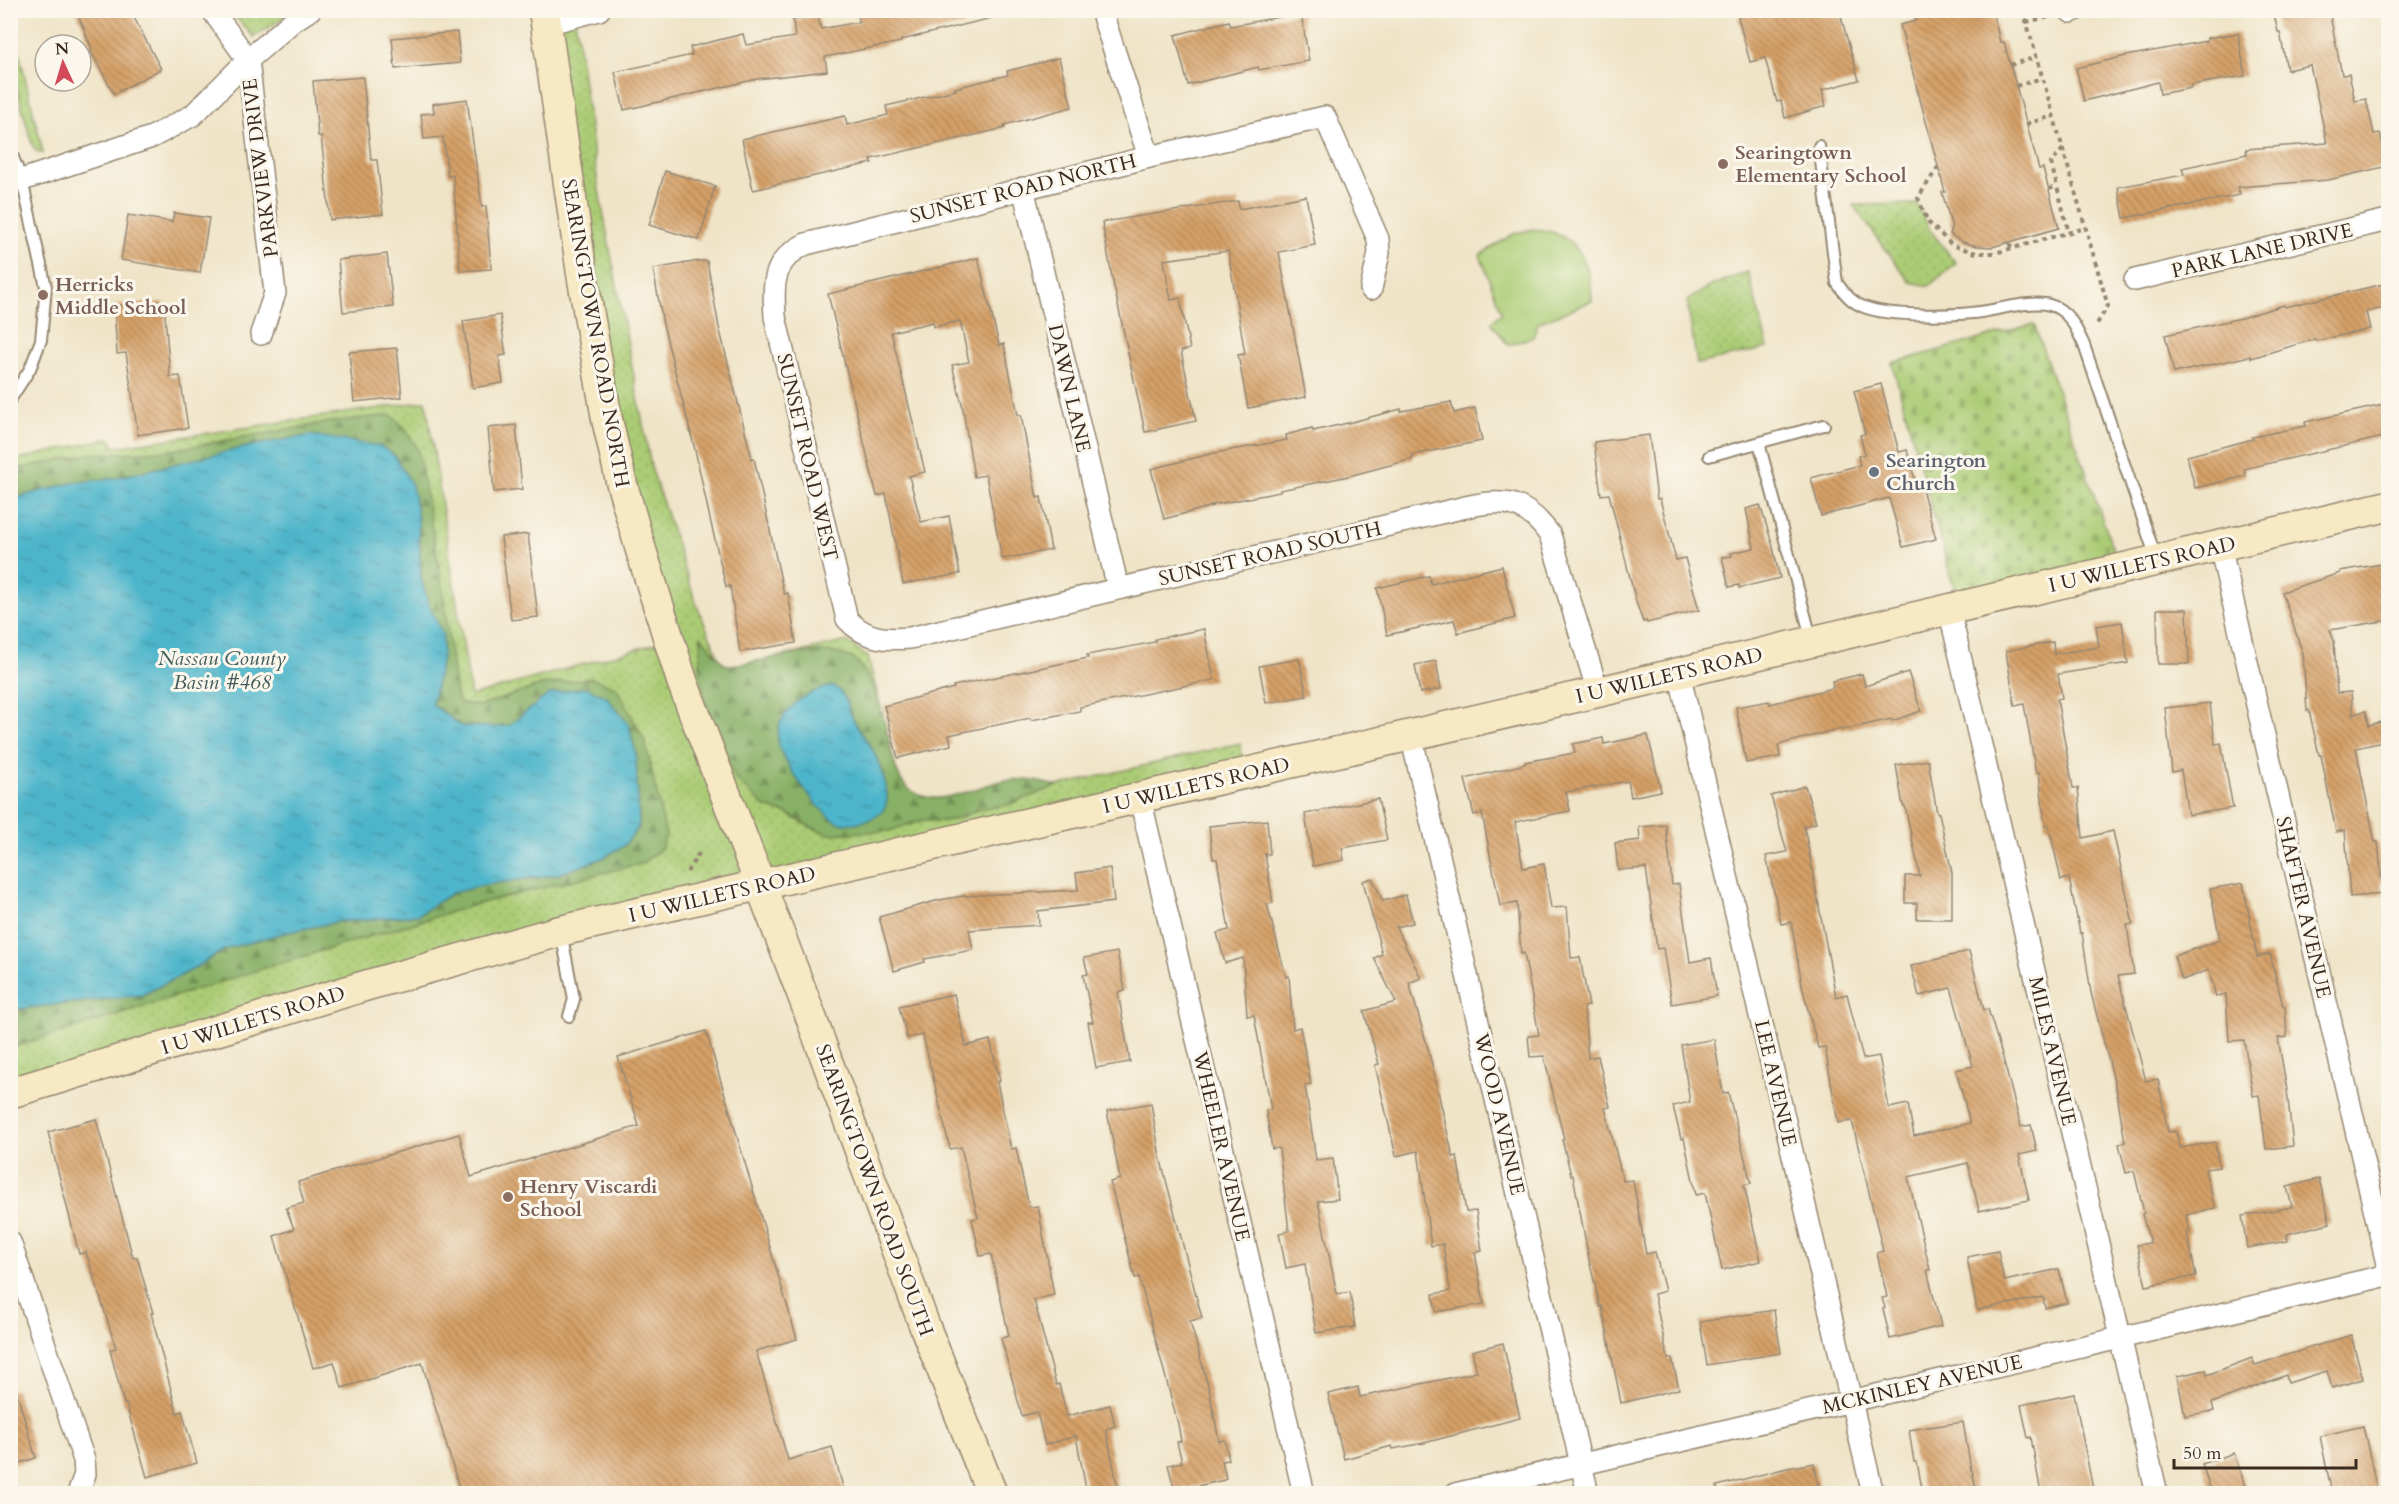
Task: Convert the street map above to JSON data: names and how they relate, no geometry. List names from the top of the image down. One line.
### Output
{"streets":{"main road":["SEARINGTOWN ROAD NORTH","I U WILLETS ROAD","SEARINGTOWN ROAD SOUTH"],"street":["PARKVIEW DRIVE","SUNSET ROAD NORTH","PARK LANE DRIVE","DAWN LANE","SUNSET ROAD WEST","SUNSET ROAD SOUTH","SHAFTER AVENUE","MILES AVENUE","LEE AVENUE","WOOD AVENUE","WHEELER AVENUE","MCKINLEY AVENUE"]},"crossings":[["SUNSET ROAD NORTH","DAWN LANE"],["SUNSET ROAD NORTH","SUNSET ROAD WEST"],["SEARINGTOWN ROAD NORTH","I U WILLETS ROAD"],["SEARINGTOWN ROAD NORTH","SEARINGTOWN ROAD SOUTH"],["DAWN LANE","SUNSET ROAD SOUTH"],["SUNSET ROAD WEST","SUNSET ROAD SOUTH"],["SUNSET ROAD SOUTH","I U WILLETS ROAD"],["I U WILLETS ROAD","SHAFTER AVENUE"],["I U WILLETS ROAD","MILES AVENUE"],["I U WILLETS ROAD","LEE AVENUE"],["I U WILLETS ROAD","WOOD AVENUE"],["I U WILLETS ROAD","WHEELER AVENUE"],["I U WILLETS ROAD","SEARINGTOWN ROAD SOUTH"],["MILES AVENUE","MCKINLEY AVENUE"],["LEE AVENUE","MCKINLEY AVENUE"],["WOOD AVENUE","MCKINLEY AVENUE"]],"water":["Nassau County Basin #468"],"places":["Searingtown Elementary School","Herricks Middle School","Searington Church","Henry Viscardi School"],"scale_bar":"50 m","north":"top"}
